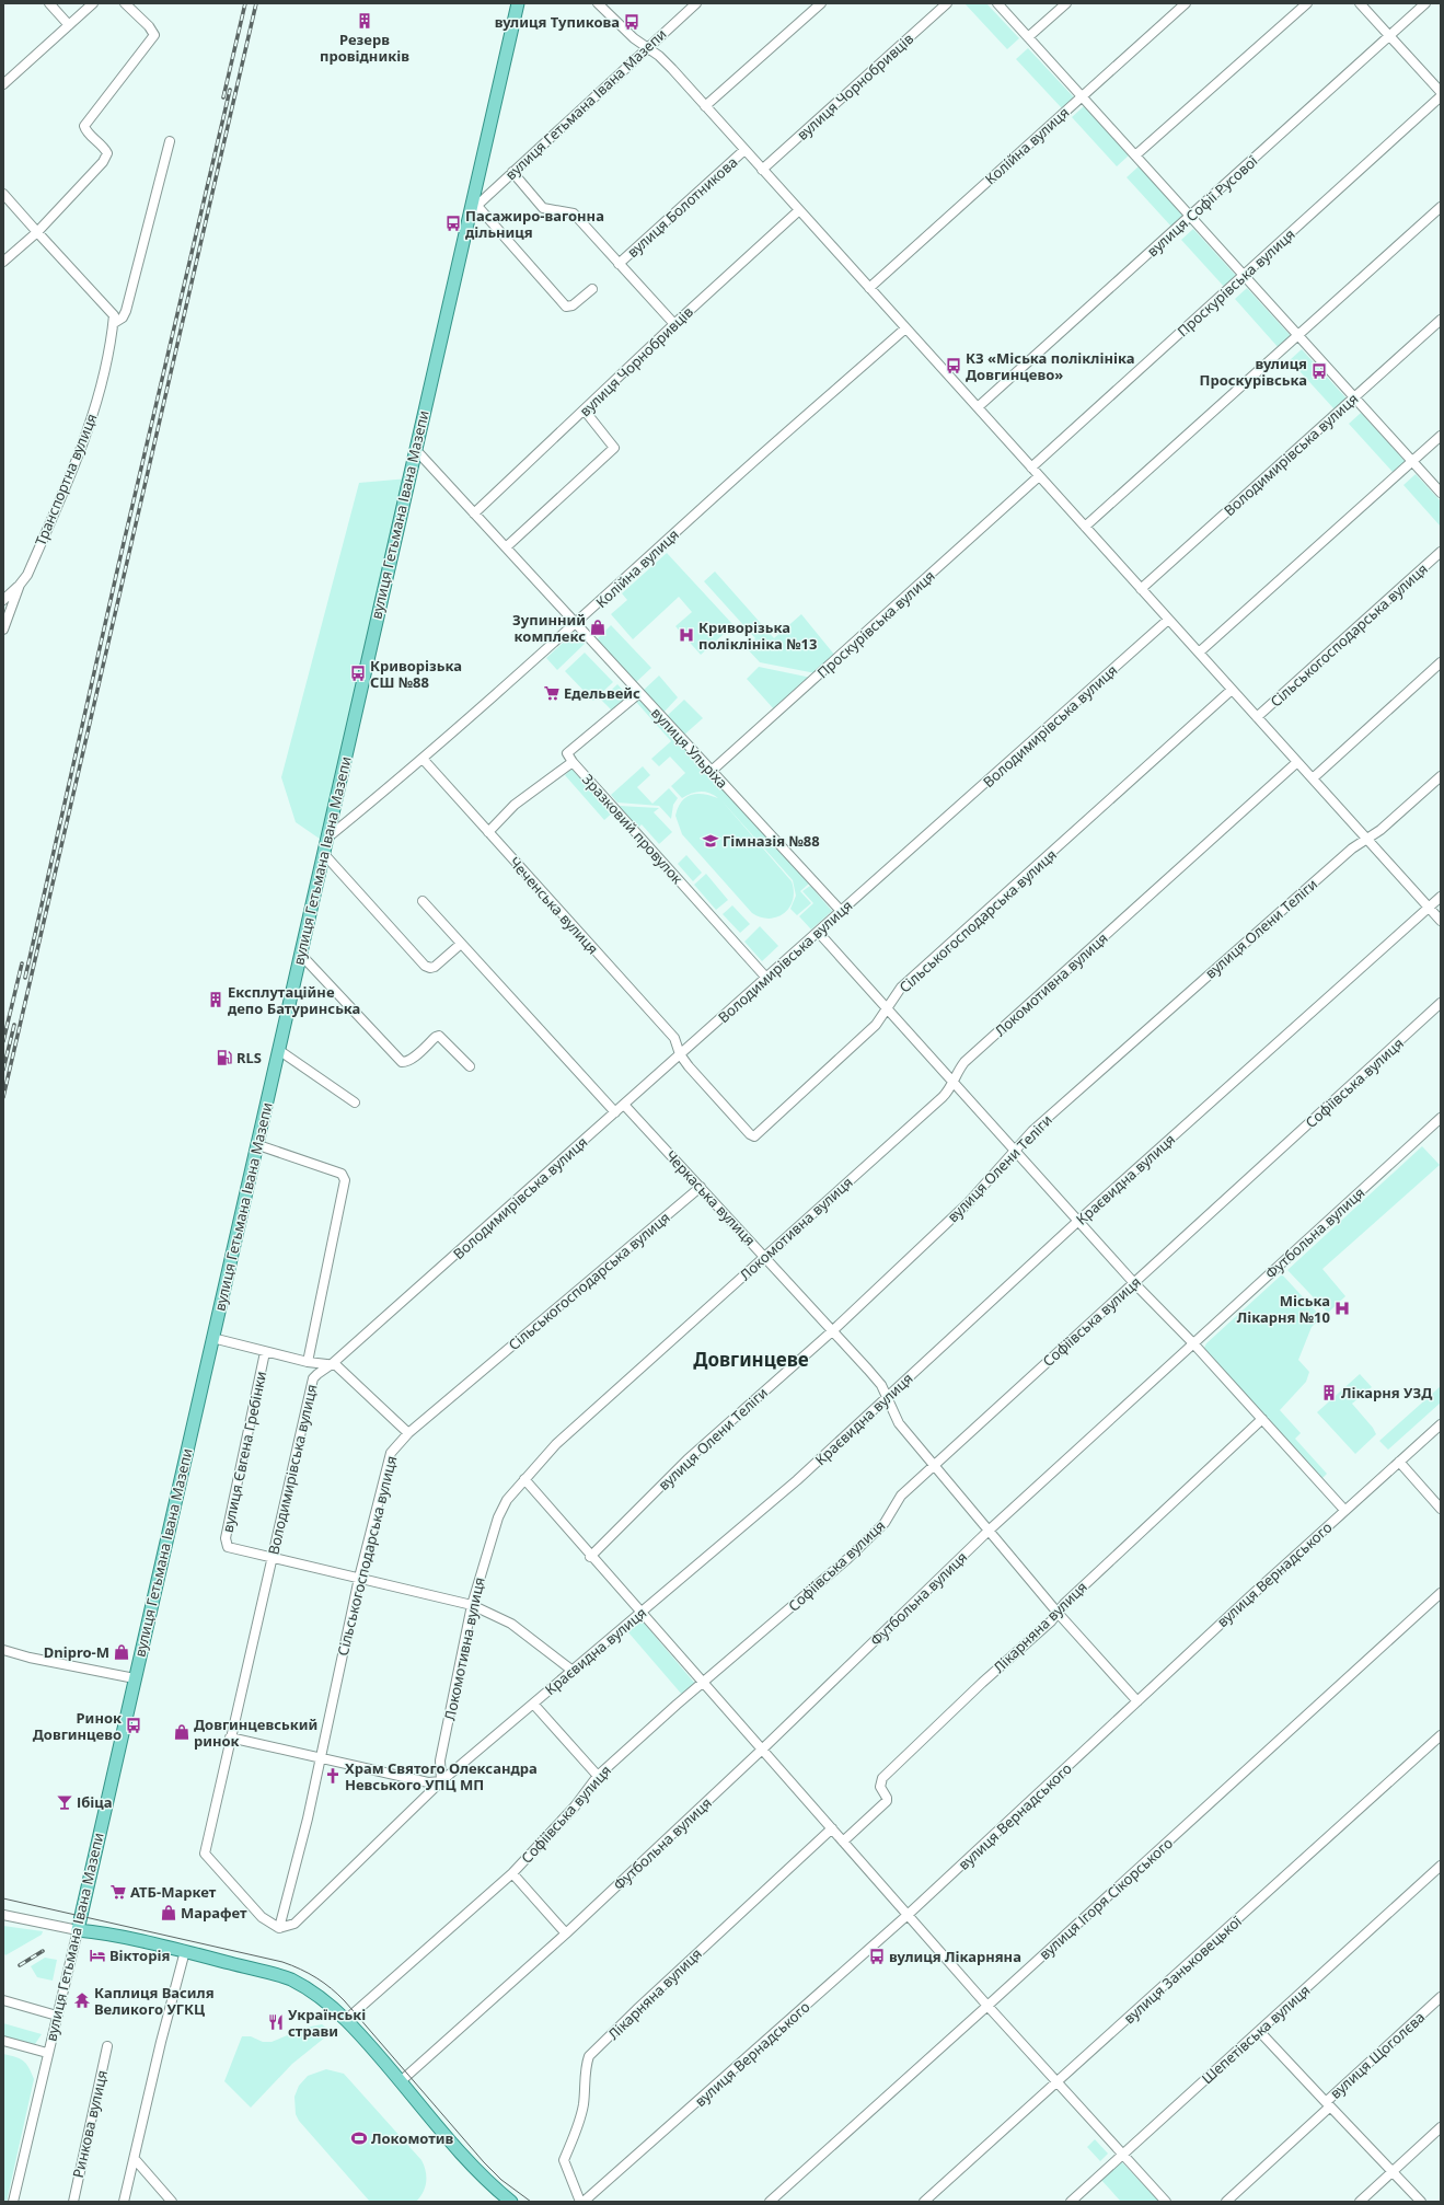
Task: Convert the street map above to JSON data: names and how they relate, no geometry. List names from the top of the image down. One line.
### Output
{"streets":{"main road":["вулиця Гетьмана Івана Мазепи"],"street":["вулиця Чорнобривців","Колійна вулиця","вулиця Софії Русової","вулиця Болотникова","Проскурівська вулиця","Володимирівська вулиця","Транспортна вулиця","Сільськогосподарська вулиця","вулиця Ульріха","Зразковий провулок","Чеченська вулиця","вулиця Олени Теліги","Локомотивна вулиця","Софіївська вулиця","Краєвидна вулиця","Черкаська вулиця","Футбольна вулиця","вулиця Євгена Гребінки","вулиця Вернадського","Лікарняна вулиця","вулиця Ігоря Сікорського","вулиця Заньковецької","Шепетівська вулиця","вулиця Щоголєва","Ринкова вулиця"]},"crossings":[["вулиця Чорнобривців","вулиця Болотникова"],["вулиця Чорнобривців","вулиця Ульріха"],["вулиця Гетьмана Івана Мазепи","Колійна вулиця"],["вулиця Гетьмана Івана Мазепи","вулиця Болотникова"],["вулиця Гетьмана Івана Мазепи","вулиця Ульріха"],["Колійна вулиця","вулиця Ульріха"],["Колійна вулиця","Чеченська вулиця"],["Проскурівська вулиця","вулиця Ульріха"],["Володимирівська вулиця","Сільськогосподарська вулиця"],["Володимирівська вулиця","вулиця Ульріха"],["Володимирівська вулиця","Зразковий провулок"],["Володимирівська вулиця","Чеченська вулиця"],["Володимирівська вулиця","Краєвидна вулиця"],["Володимирівська вулиця","Черкаська вулиця"],["Володимирівська вулиця","вулиця Євгена Гребінки"],["Сільськогосподарська вулиця","Чеченська вулиця"],["Сільськогосподарська вулиця","Краєвидна вулиця"],["Сільськогосподарська вулиця","Черкаська вулиця"],["Сільськогосподарська вулиця","вулиця Євгена Гребінки"],["Зразковий провулок","Чеченська вулиця"],["вулиця Олени Теліги","Черкаська вулиця"],["Локомотивна вулиця","Краєвидна вулиця"],["Локомотивна вулиця","Черкаська вулиця"],["Локомотивна вулиця","вулиця Євгена Гребінки"],["Софіївська вулиця","Черкаська вулиця"],["Краєвидна вулиця","Черкаська вулиця"],["Краєвидна вулиця","вулиця Євгена Гребінки"],["Черкаська вулиця","Футбольна вулиця"],["Черкаська вулиця","вулиця Вернадського"],["Черкаська вулиця","Лікарняна вулиця"],["вулиця Вернадського","Лікарняна вулиця"]],"districts":["Довгинцеве"],"places":{"building":["Резерв провідників","Експлутаційне депо Батуринська","Лікарня УЗД"],"bus stop":["вулиця Тупикова","Пасажиро-вагонна дільниця","КЗ «Міська поліклініка Довгинцево»","вулиця Проскурівська","Криворізька СШ №88","Ринок Довгинцево","вулиця Лікарняна"],"shop":["Зупинний комплекс","Dnipro-M","Довгинцевський ринок","Марафет"],"hospital":["Криворізька поліклініка №13","Міська Лікарня №10"],"supermarket":["Едельвейс","АТБ-Маркет"],"school or university":["Гімназія №88"],"fuel station":["RLS"],"church":["Храм Святого Олександра Невського УПЦ МП"],"bar":["Ібіца"],"hotel":["Вікторія"],"temple":["Каплиця Василя Великого УГКЦ"],"restaurant":["Українські страви"],"sports":["Локомотив"]}}
